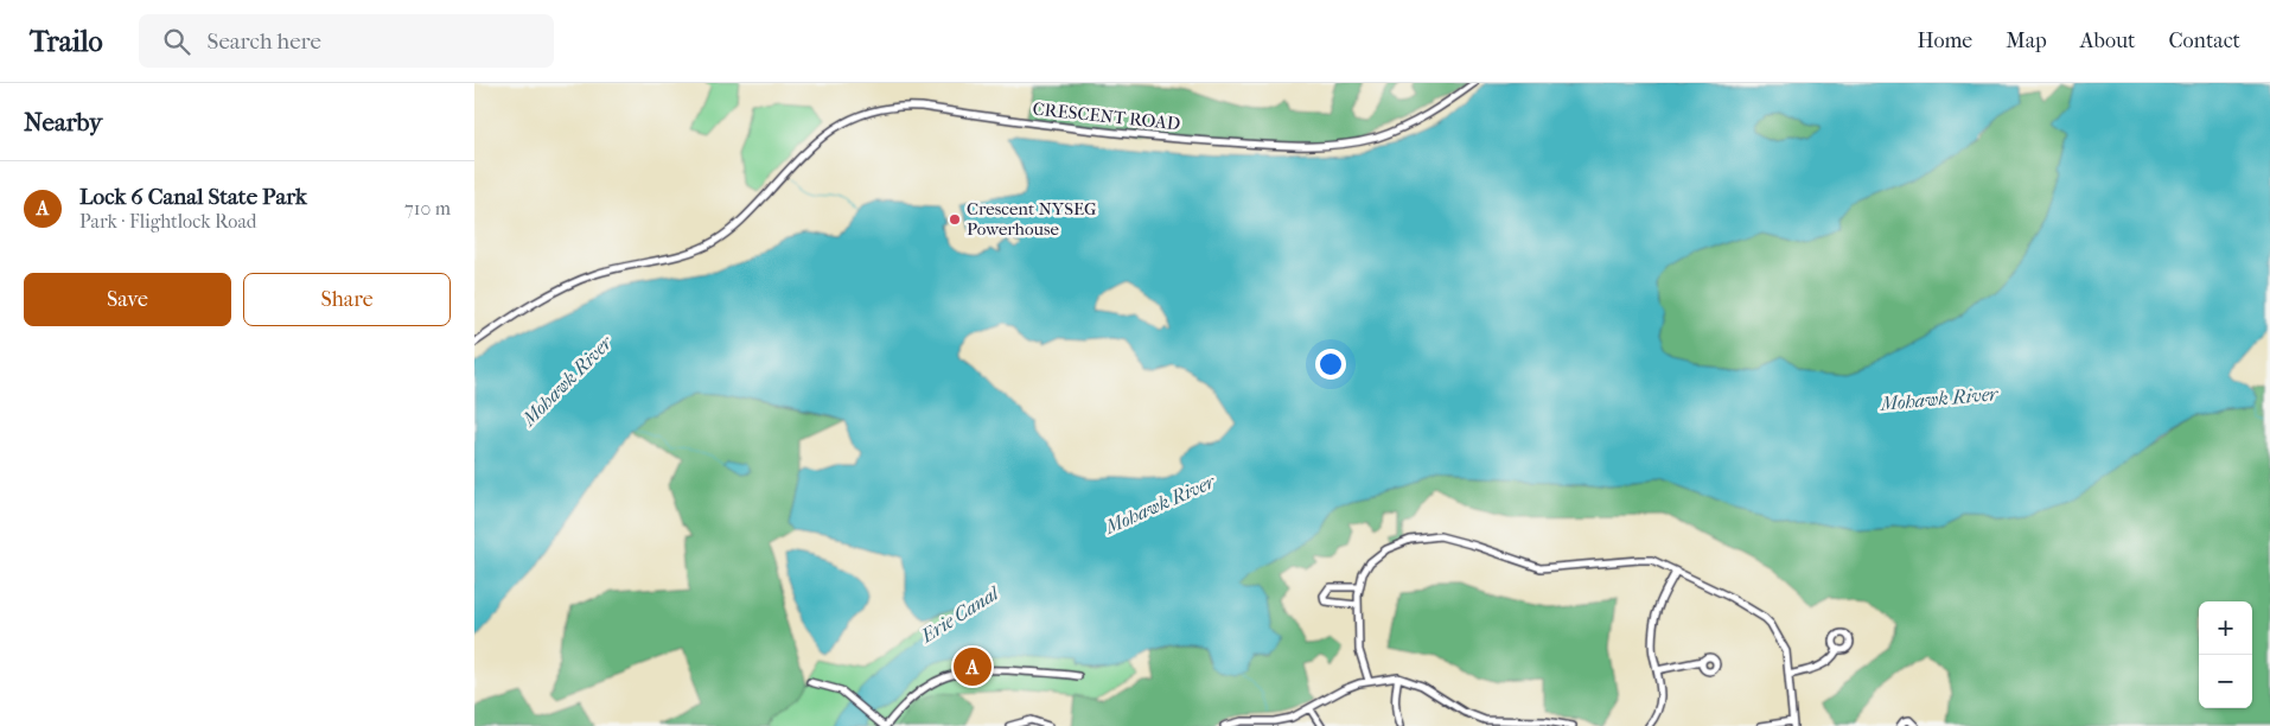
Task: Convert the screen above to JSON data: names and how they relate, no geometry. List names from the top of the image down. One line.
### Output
{"streets":{"street":["CRESCENT ROAD"]},"water":["Mohawk River","Erie Canal"],"places":["Crescent NYSEG Powerhouse"],"page":{"header":"Trailo","search":"Search here","nav":["Home","Map","About","Contact"],"heading":"Nearby","list":[{"mark":"A","name":"Lock 6 Canal State Park","note":"Park · Flightlock Road","value":"710 m"}],"buttons":["Save","Share"],"map_buttons":["+","−"],"pins":"A"}}
